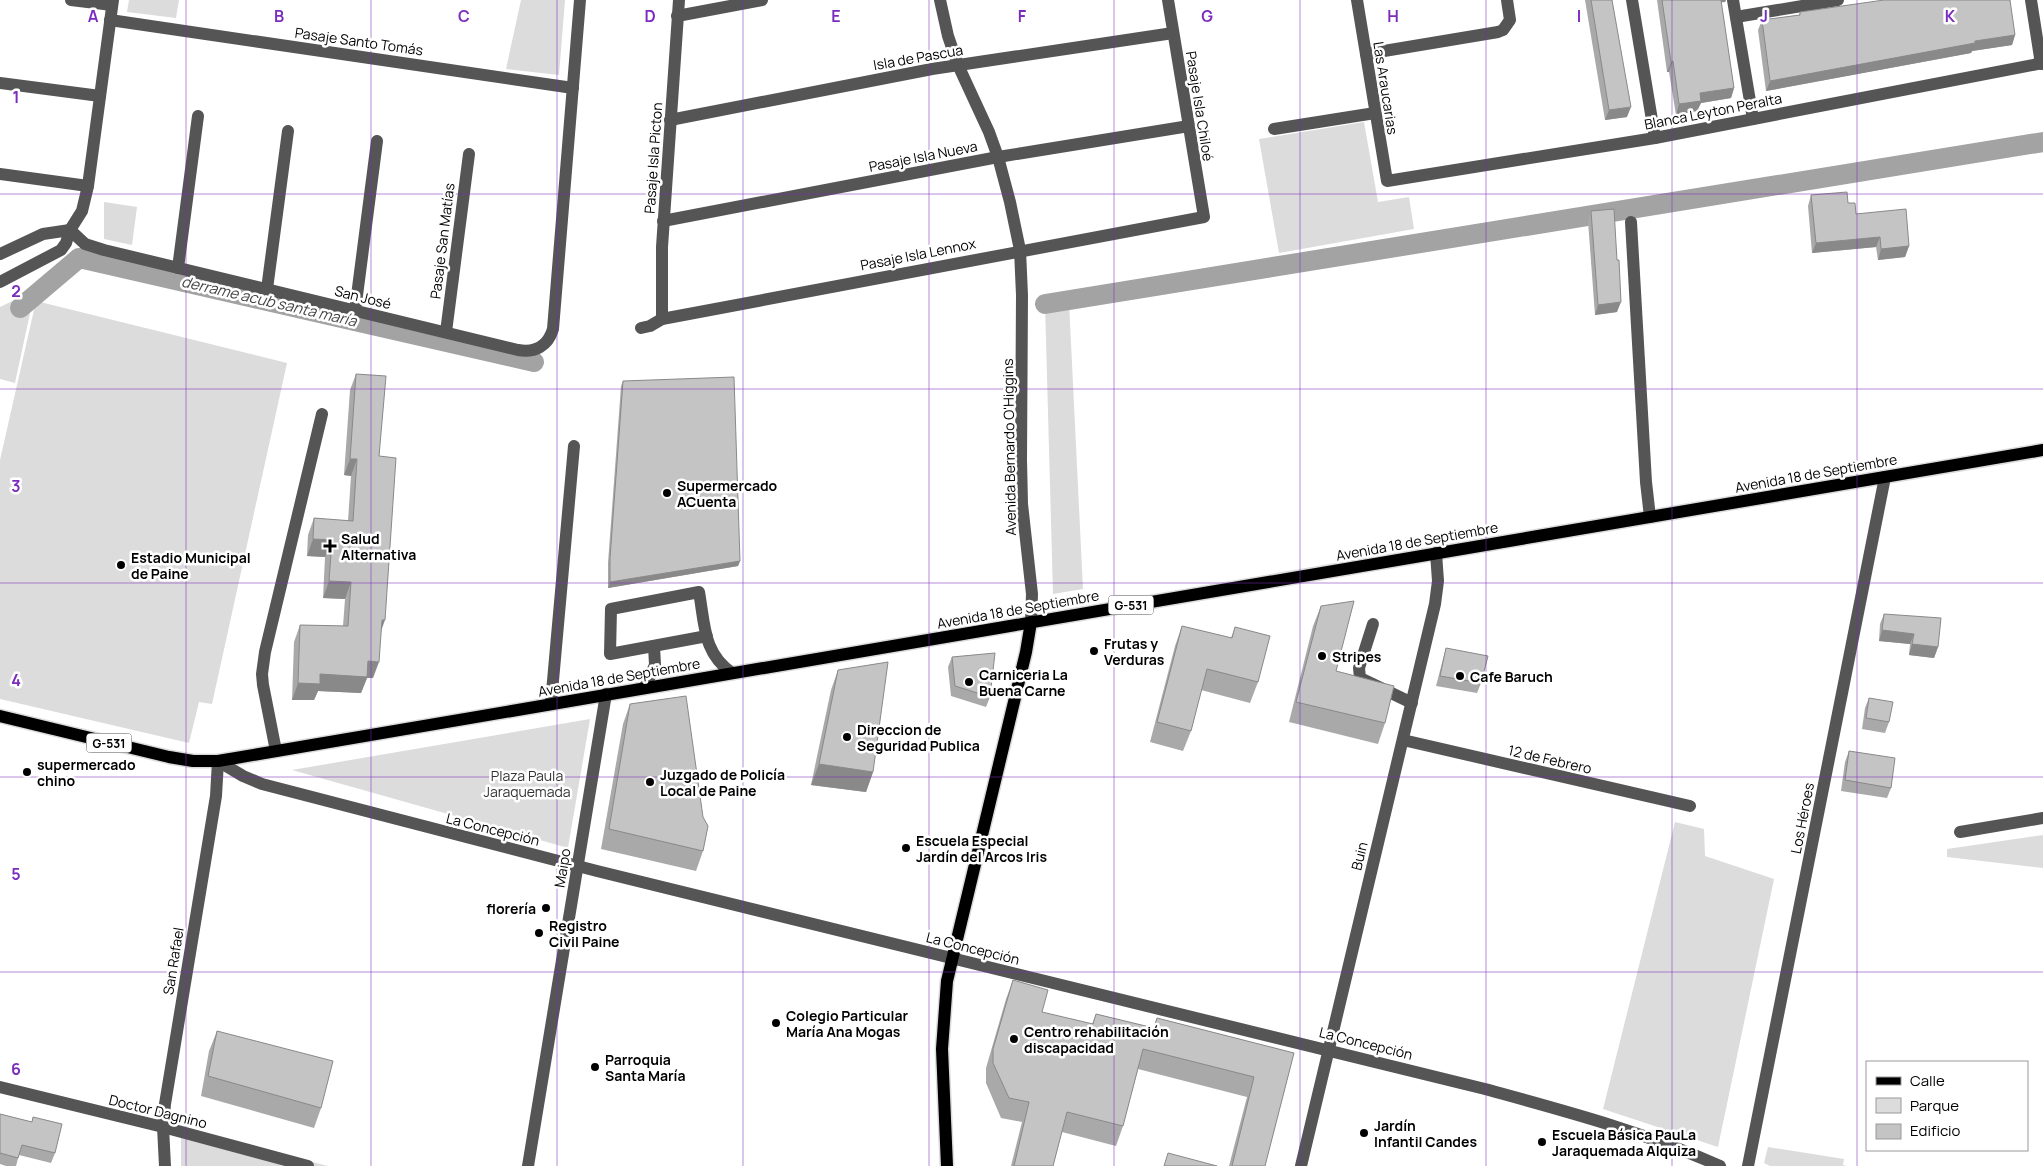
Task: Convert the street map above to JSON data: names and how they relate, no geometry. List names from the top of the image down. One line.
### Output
{"streets":{"main road":["Avenida Bernardo O'Higgins","Avenida 18 de Septiembre","G-531"],"street":["Pasaje Santo Tomás","Isla de Pascua","Las Araucarias","Pasaje Isla Chiloé","Blanca Leyton Peralta","Pasaje Isla Nueva","Pasaje Isla Picton","Pasaje San Matías","Pasaje Isla Lennox","San José","12 de Febrero","Los Héroes","La Concepción","Buin","Maipo","San Rafael","Doctor Dagnino"]},"crossings":[["Pasaje Santo Tomás","San José"],["Isla de Pascua","Pasaje Isla Chiloé"],["Isla de Pascua","Pasaje Isla Picton"],["Isla de Pascua","Avenida Bernardo O'Higgins"],["Las Araucarias","Blanca Leyton Peralta"],["Pasaje Isla Chiloé","Pasaje Isla Nueva"],["Pasaje Isla Chiloé","Pasaje Isla Lennox"],["Pasaje Isla Nueva","Pasaje Isla Picton"],["Pasaje Isla Nueva","Avenida Bernardo O'Higgins"],["Pasaje Isla Picton","Pasaje Isla Lennox"],["Pasaje San Matías","San José"],["Pasaje Isla Lennox","Avenida Bernardo O'Higgins"],["Avenida Bernardo O'Higgins","Avenida 18 de Septiembre"],["Avenida Bernardo O'Higgins","La Concepción"],["Avenida 18 de Septiembre","Los Héroes"],["Avenida 18 de Septiembre","La Concepción"],["Avenida 18 de Septiembre","Buin"],["Avenida 18 de Septiembre","Maipo"],["Avenida 18 de Septiembre","San Rafael"],["12 de Febrero","Buin"],["La Concepción","Buin"],["La Concepción","Maipo"],["La Concepción","San Rafael"],["San Rafael","Doctor Dagnino"]],"water":["derrame acub santa maría"],"parks":["Plaza Paula Jaraquemada"],"places":{"other":["Supermercado ACuenta","Estadio Municipal de Paine","Frutas y Verduras","Stripes","Cafe Baruch","Carniceria La Buena Carne","Direccion de Seguridad Publica","supermercado chino","Juzgado de Policía Local de Paine","Escuela Especial Jardín del Arcos Iris","florería","Registro Civil Paine","Colegio Particular María Ana Mogas","Centro rehabilitación discapacidad","Parroquia Santa María","Jardín Infantil Candes","Escuela Básica PauLa Jaraquemada Alquiza"],"health":["Salud Alternativa"]},"legend":["Calle","Parque","Edificio"],"grid":{"columns":["A","B","C","D","E","F","G","H","I","J","K"],"rows":["1","2","3","4","5","6"]}}
